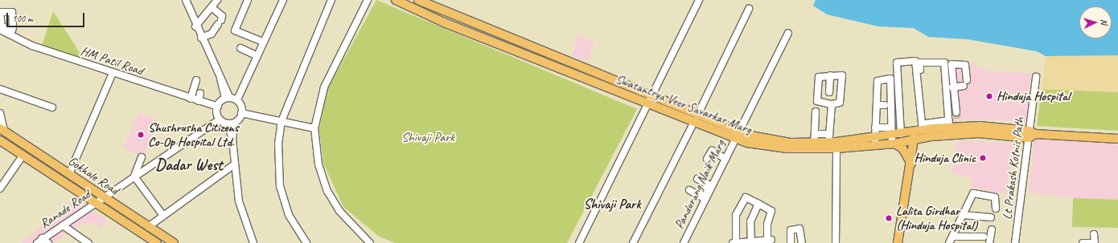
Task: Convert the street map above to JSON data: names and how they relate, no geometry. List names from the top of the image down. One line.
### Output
{"streets":{"main road":["Swatantrya Veer Savarkar Marg","Gokhale Road"],"street":["HM Patil Road","Lt Prakash Kotnis Path","Pandurang Naik Marg","Ranade Road"]},"crossings":[["Swatantrya Veer Savarkar Marg","Lt Prakash Kotnis Path"],["Swatantrya Veer Savarkar Marg","Pandurang Naik Marg"],["Gokhale Road","Ranade Road"]],"districts":["Dadar West","Shivaji Park"],"parks":["Shivaji Park"],"places":["Hinduja Hospital","Shushrusha Citizens Co-Op Hospital Ltd.","Hinduja Clinic","Lalita Girdhar (Hinduja Hospital)"],"scale_bar":"100 m","north":"right"}
